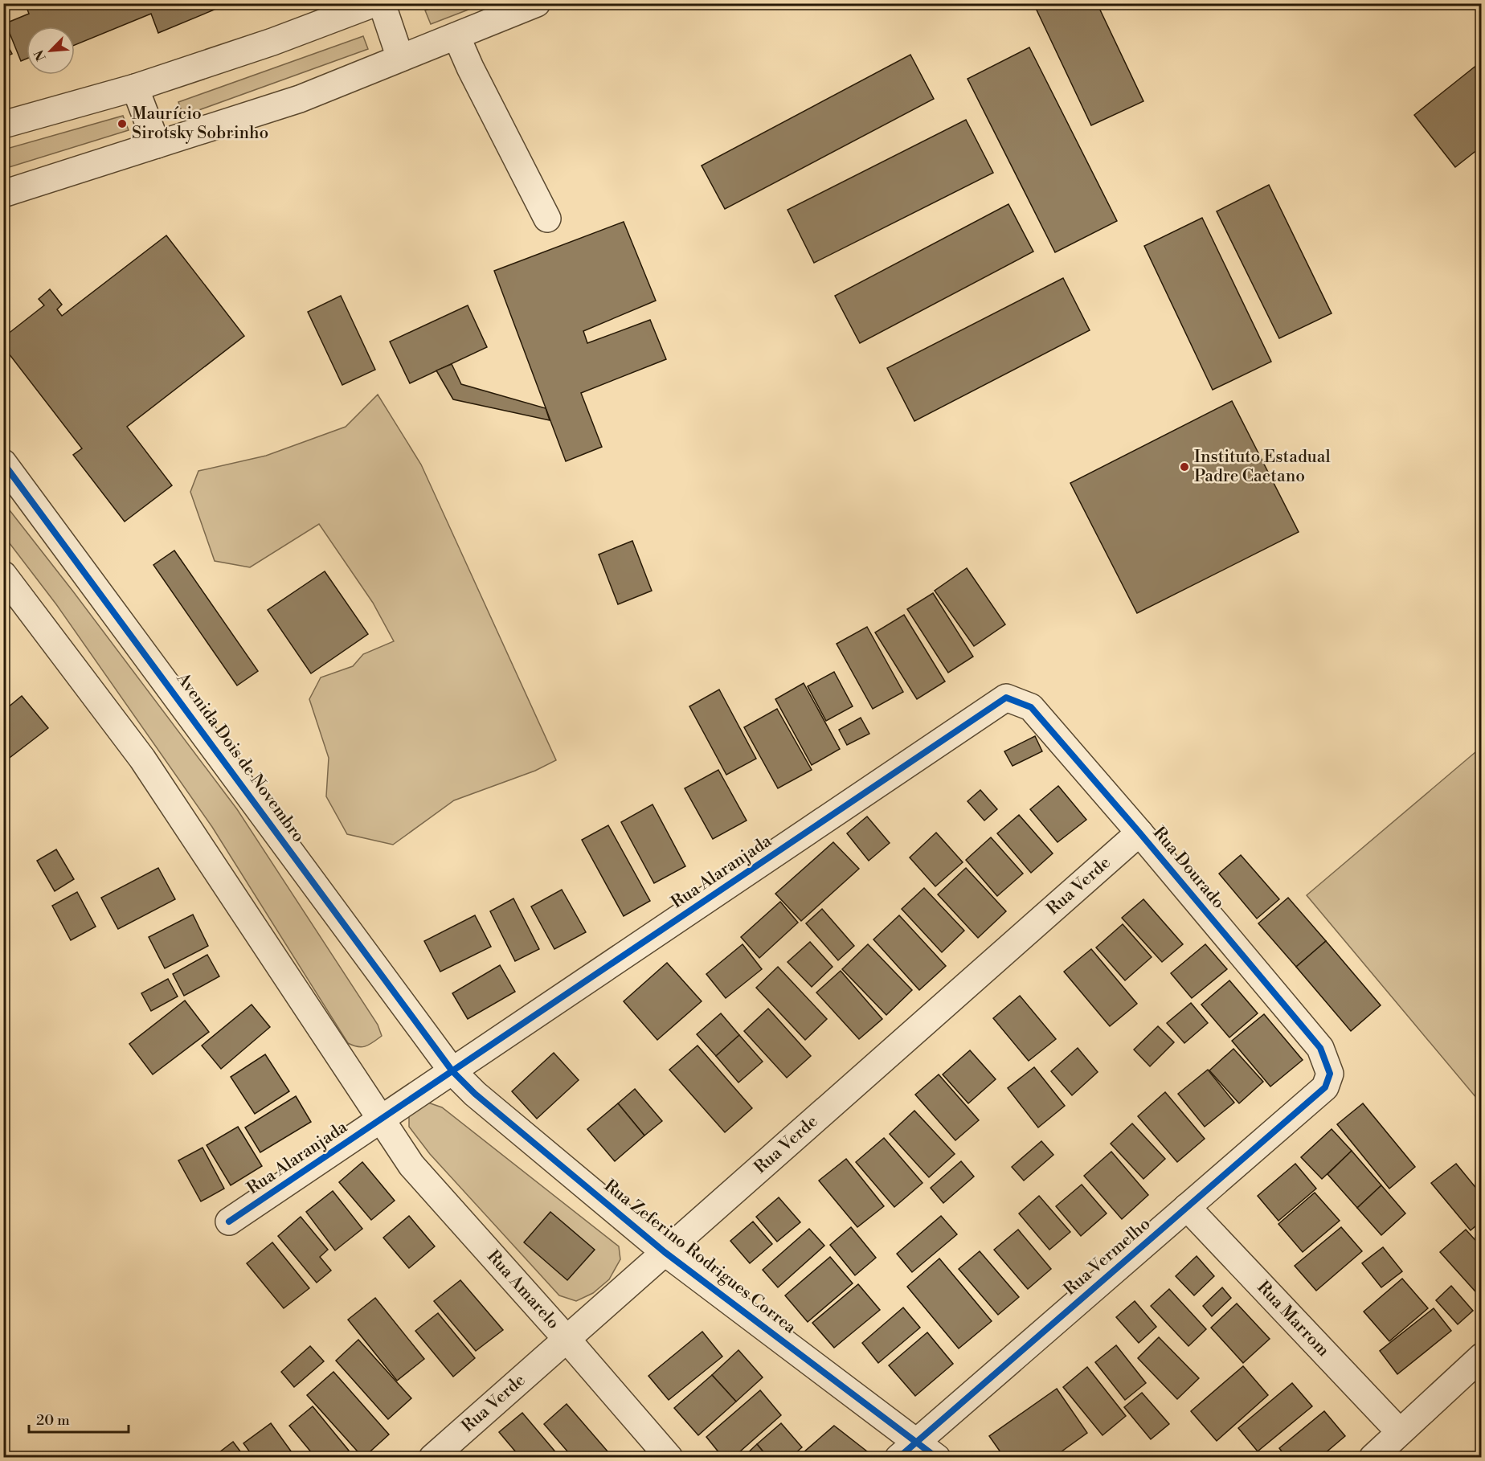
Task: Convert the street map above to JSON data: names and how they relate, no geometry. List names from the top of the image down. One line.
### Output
{"streets":{"street":["Avenida Dois de Novembro","Rua Dourado","Rua Alaranjada","Rua Verde","Rua Zeferino Rodrigues Correa","Rua Vermelho","Rua Amarelo","Rua Marrom"]},"crossings":[["Avenida Dois de Novembro","Rua Alaranjada"],["Avenida Dois de Novembro","Rua Zeferino Rodrigues Correa"],["Rua Dourado","Rua Alaranjada"],["Rua Dourado","Rua Verde"],["Rua Dourado","Rua Vermelho"],["Rua Alaranjada","Rua Zeferino Rodrigues Correa"],["Rua Alaranjada","Rua Amarelo"],["Rua Verde","Rua Zeferino Rodrigues Correa"],["Rua Verde","Rua Amarelo"],["Rua Zeferino Rodrigues Correa","Rua Vermelho"],["Rua Vermelho","Rua Marrom"]],"places":["Maurício Sirotsky Sobrinho","Instituto Estadual Padre Caetano"],"scale_bar":"20 m","north":"bottom left"}
